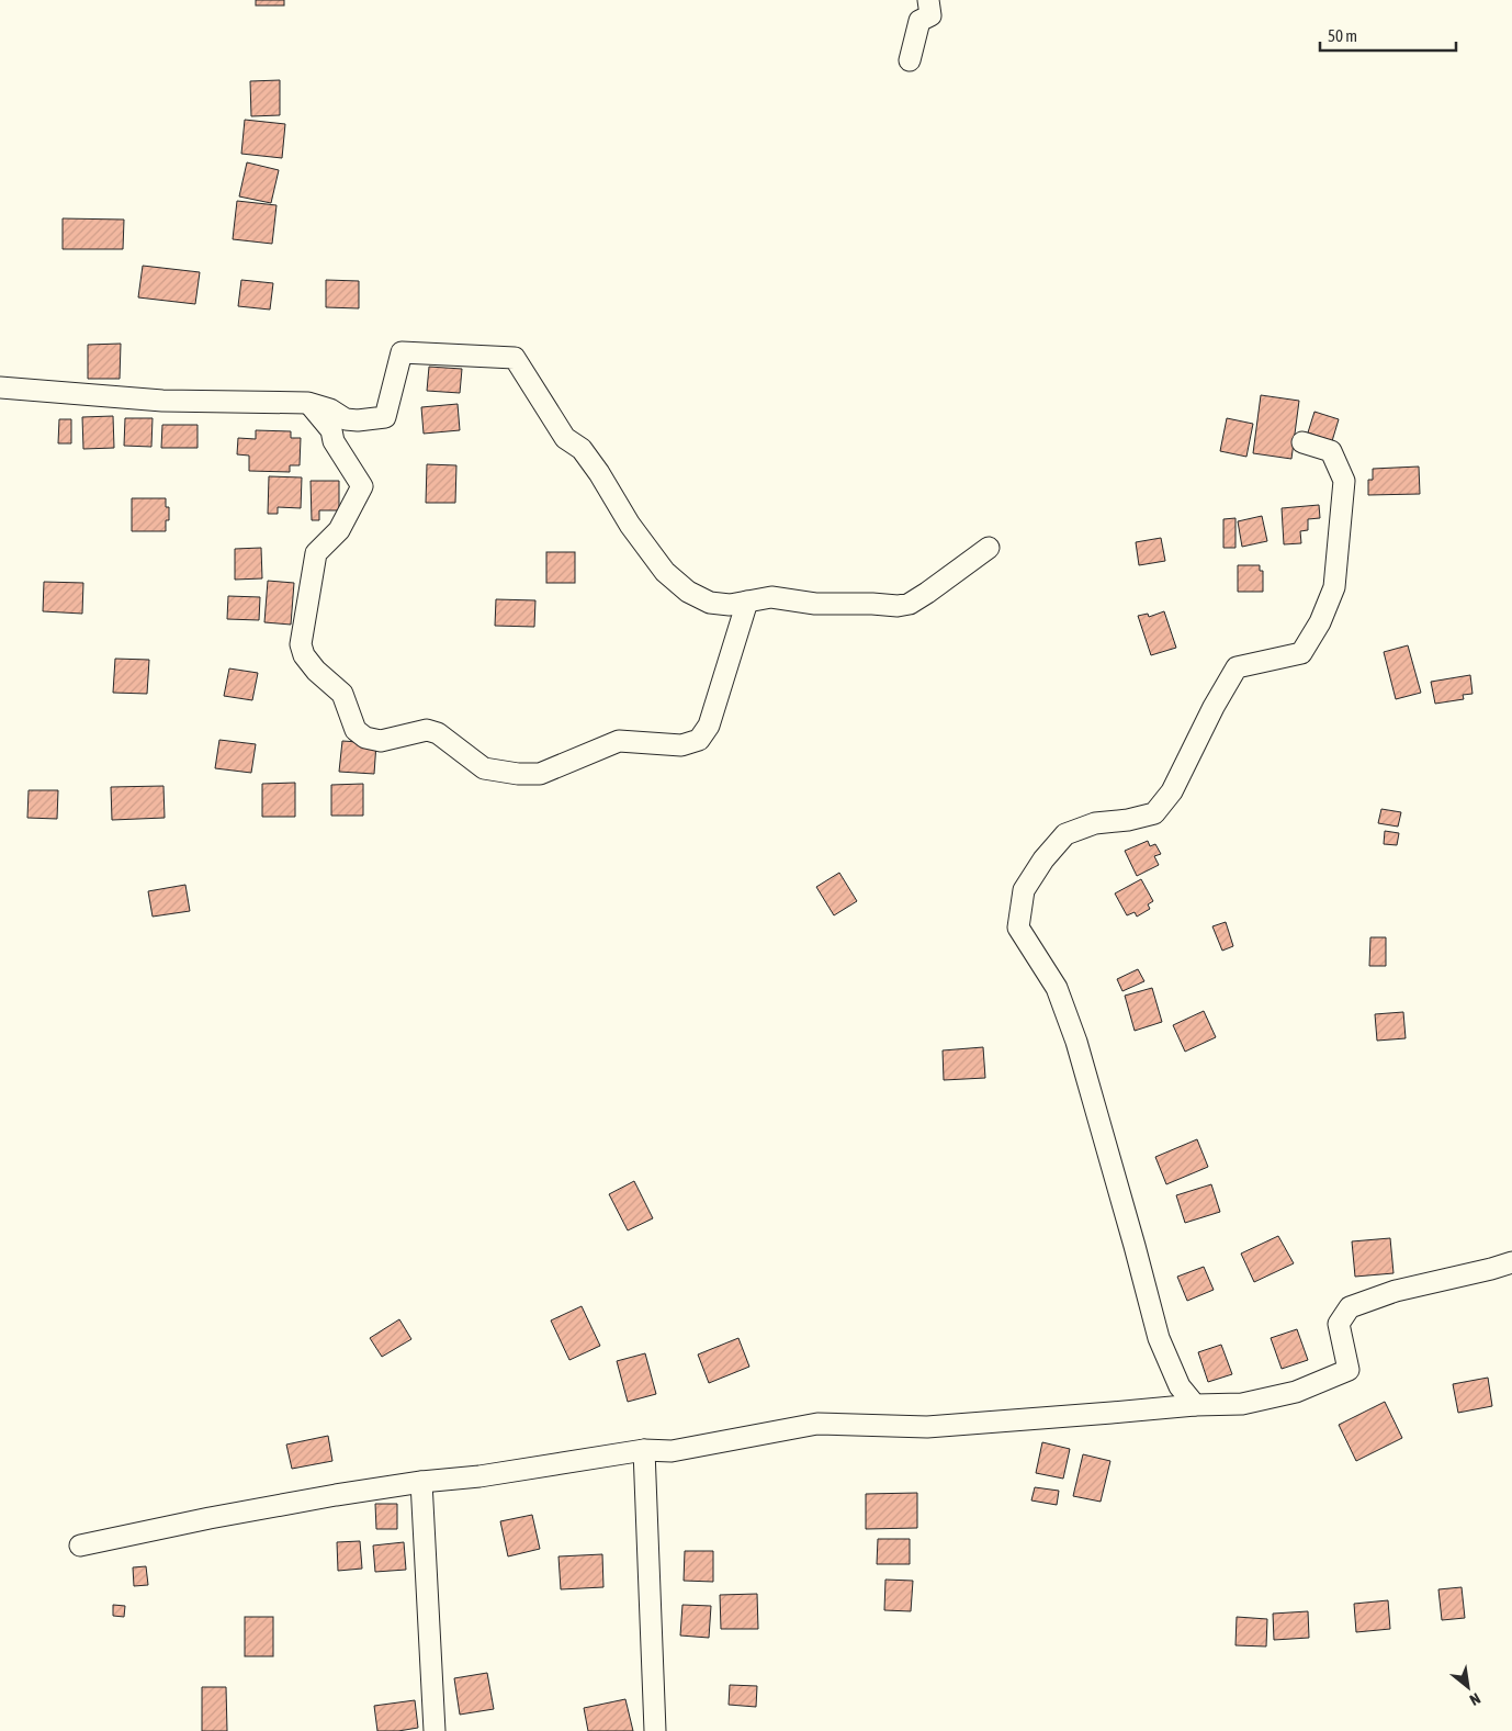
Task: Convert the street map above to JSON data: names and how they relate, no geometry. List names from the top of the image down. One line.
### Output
{"scale_bar":"50 m","north":"bottom right"}
